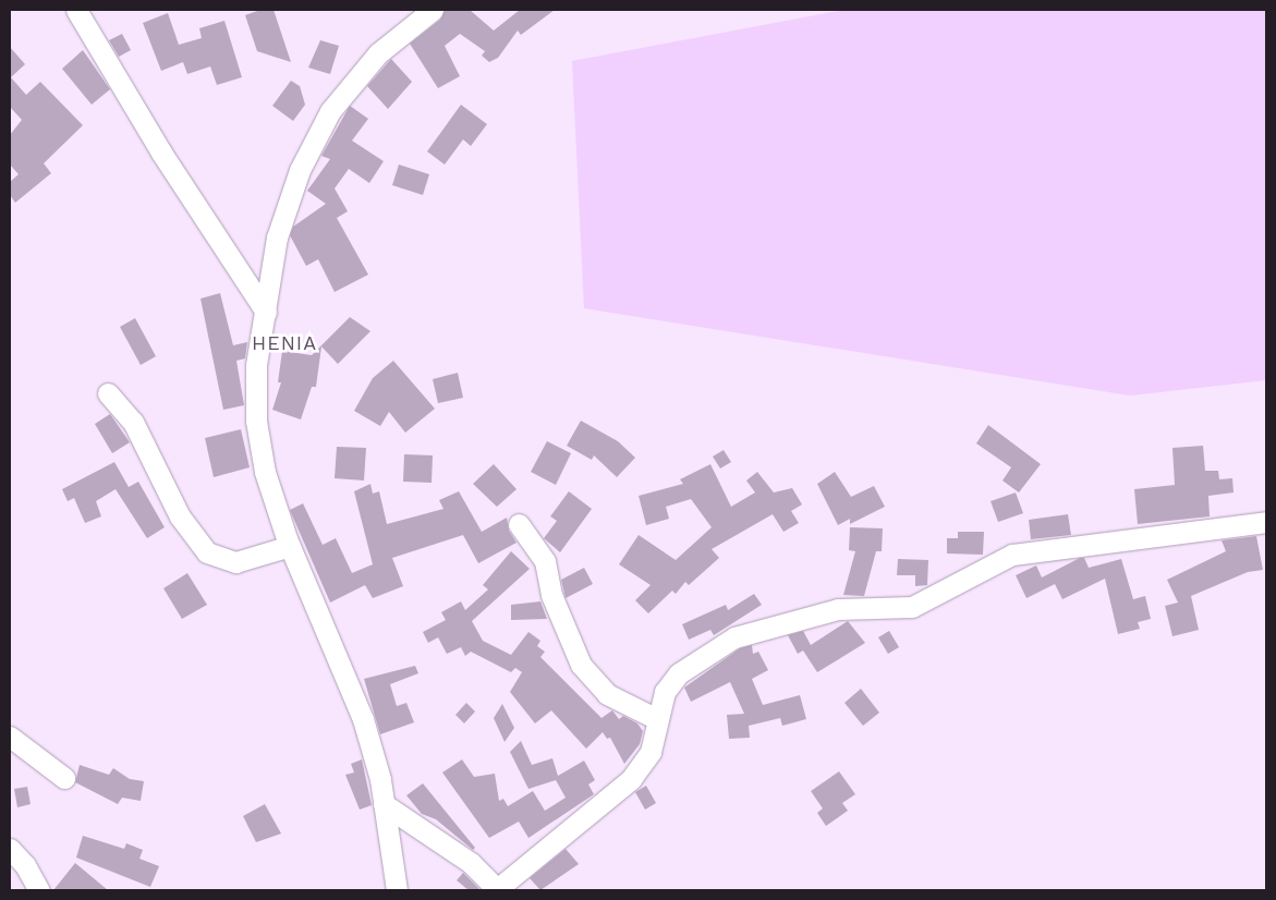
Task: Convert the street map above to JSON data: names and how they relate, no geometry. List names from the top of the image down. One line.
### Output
{"districts":["HENIA"]}
